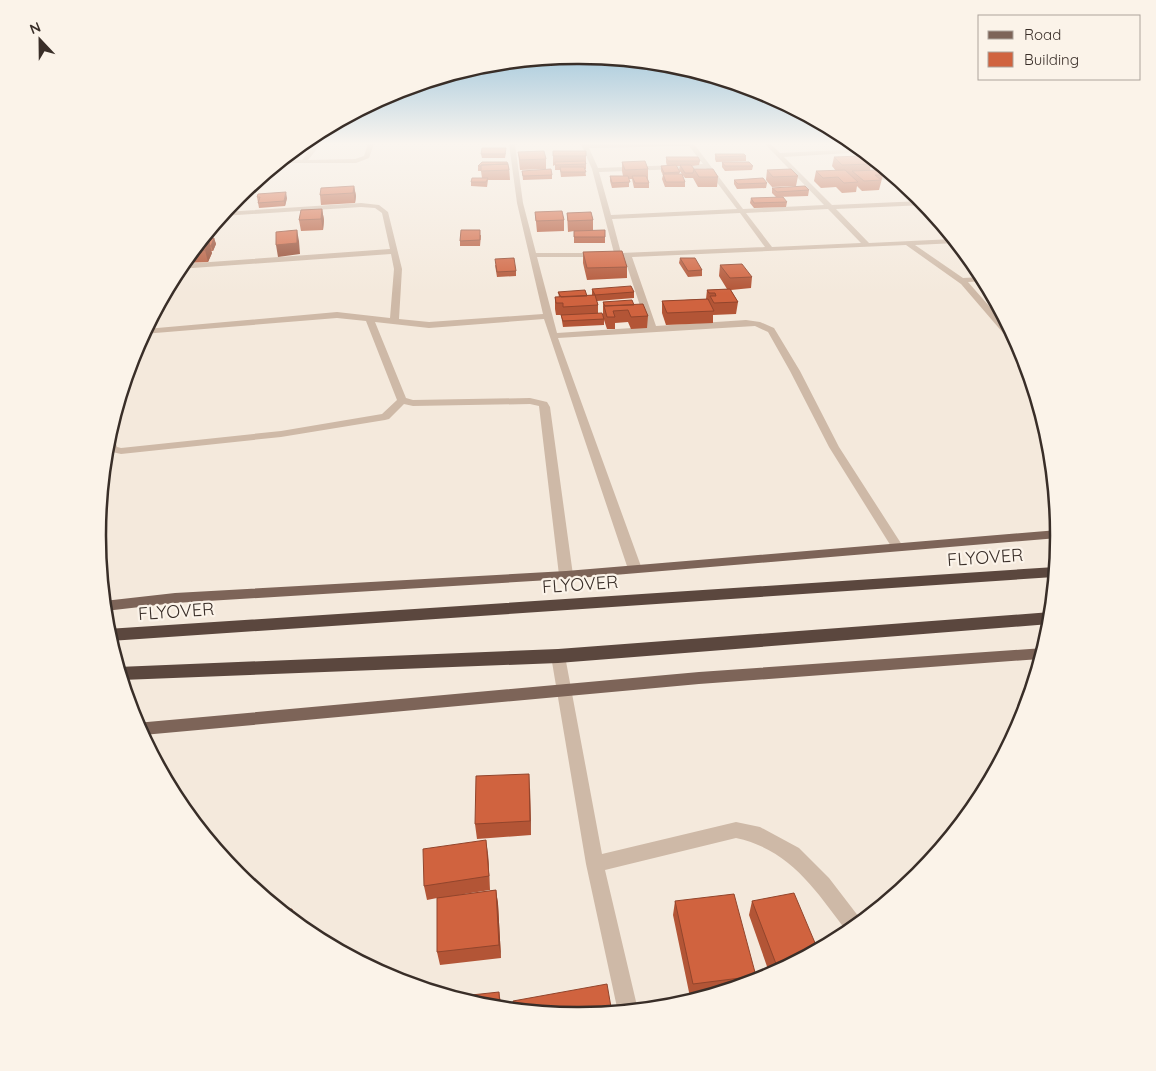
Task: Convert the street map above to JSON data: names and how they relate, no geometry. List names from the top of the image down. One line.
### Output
{"streets":{"highway":["FLYOVER"]},"legend":["Road","Building"],"north":"top"}
